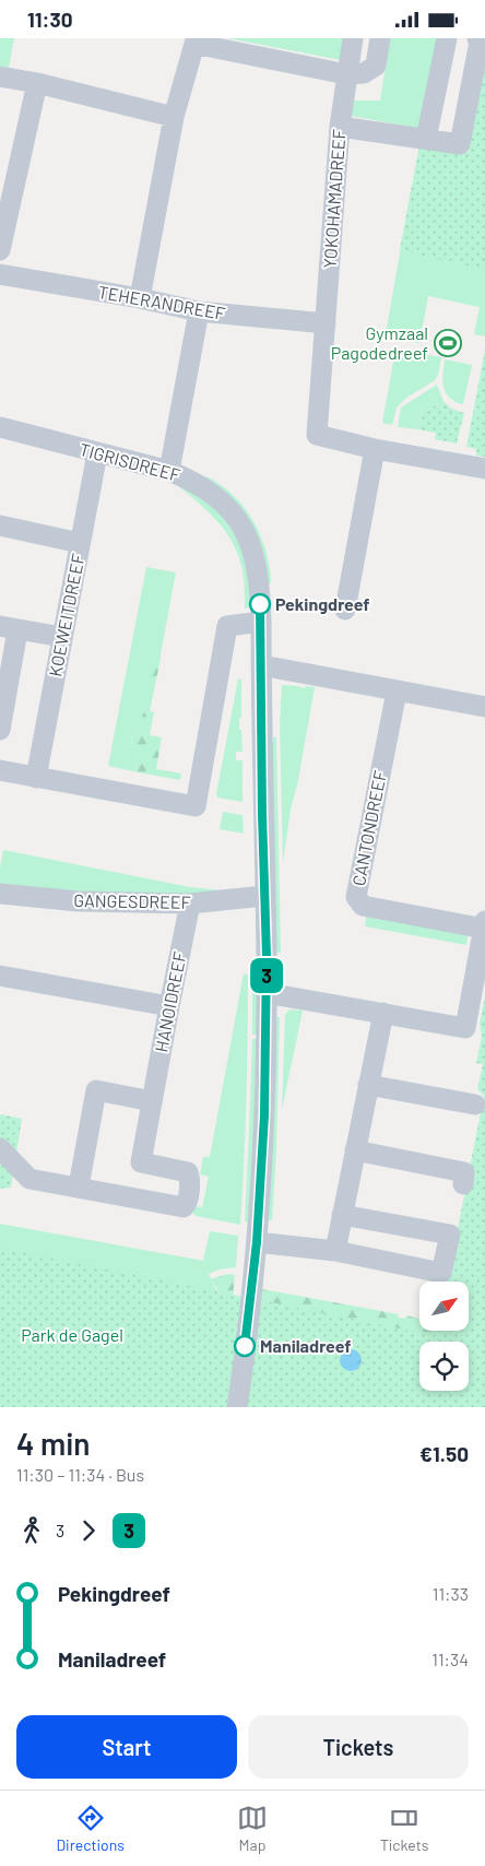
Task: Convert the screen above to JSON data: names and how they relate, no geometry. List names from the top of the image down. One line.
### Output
{"streets":{"street":["YOKOHAMADREEF","TEHERANDREEF","TIGRISDREEF","KOEWEITDREEF","CANTONDREEF","GANGESDREEF","HANOIDREEF"]},"crossings":[["YOKOHAMADREEF","TEHERANDREEF"],["TIGRISDREEF","KOEWEITDREEF"],["TIGRISDREEF","GANGESDREEF"],["GANGESDREEF","HANOIDREEF"]],"parks":["Park de Gagel"],"places":{"sports":["Gymzaal Pagodedreef"],"other":["Pekingdreef","Maniladreef"]},"lines":["bus line 3"],"north":"top right","page":{"status":"11:30","on_map":"3","heading":["4 min","11:30 – 11:34 · Bus","€1.50"],"legs":["3","3"],"list":[{"name":"Pekingdreef","value":"11:33"},{"name":"Maniladreef","value":"11:34"}],"buttons":["Start","Tickets"],"tabs":["Directions","Map","Tickets"]}}
